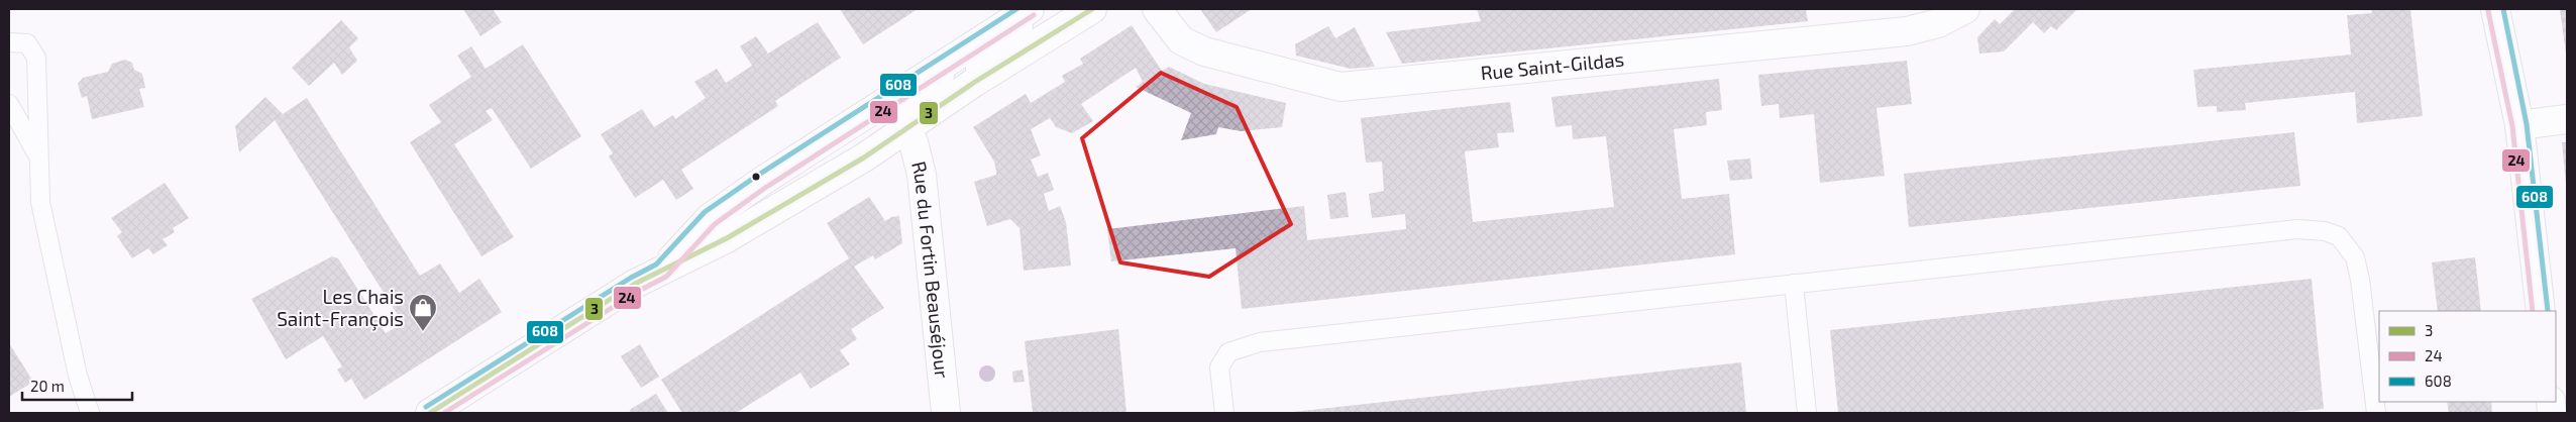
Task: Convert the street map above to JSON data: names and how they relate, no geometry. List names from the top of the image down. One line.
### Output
{"streets":{"main road":["Rue Saint-Gildas","Rue du Fortin Beauséjour"]},"places":{"shop":["Les Chais Saint-François"]},"lines":["transit line 3","transit line 608","transit line 24"],"legend":["3","24","608"],"scale_bar":"20 m"}
